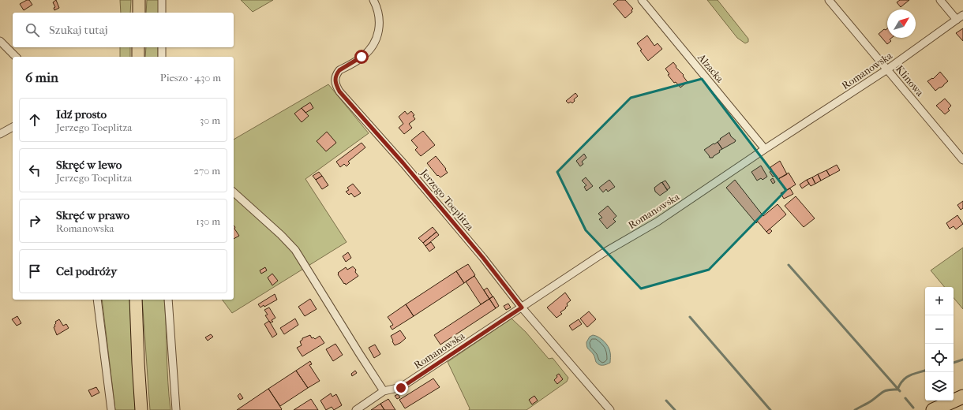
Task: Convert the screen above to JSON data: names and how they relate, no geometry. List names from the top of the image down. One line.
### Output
{"streets":{"street":["Alzacka","Romanowska","Klinowa","Jerzego Toeplitza"]},"crossings":[["Alzacka","Romanowska"],["Romanowska","Klinowa"],["Romanowska","Jerzego Toeplitza"]],"north":"top right","page":{"search":"Szukaj tutaj","heading":["6 min","Pieszo · 430 m"],"list":[["Idź prosto","Jerzego Toeplitza","30 m"],["Skręć w lewo","Jerzego Toeplitza","270 m"],["Skręć w prawo","Romanowska","130 m"],"Cel podróży"],"map_buttons":["+","−"]}}
